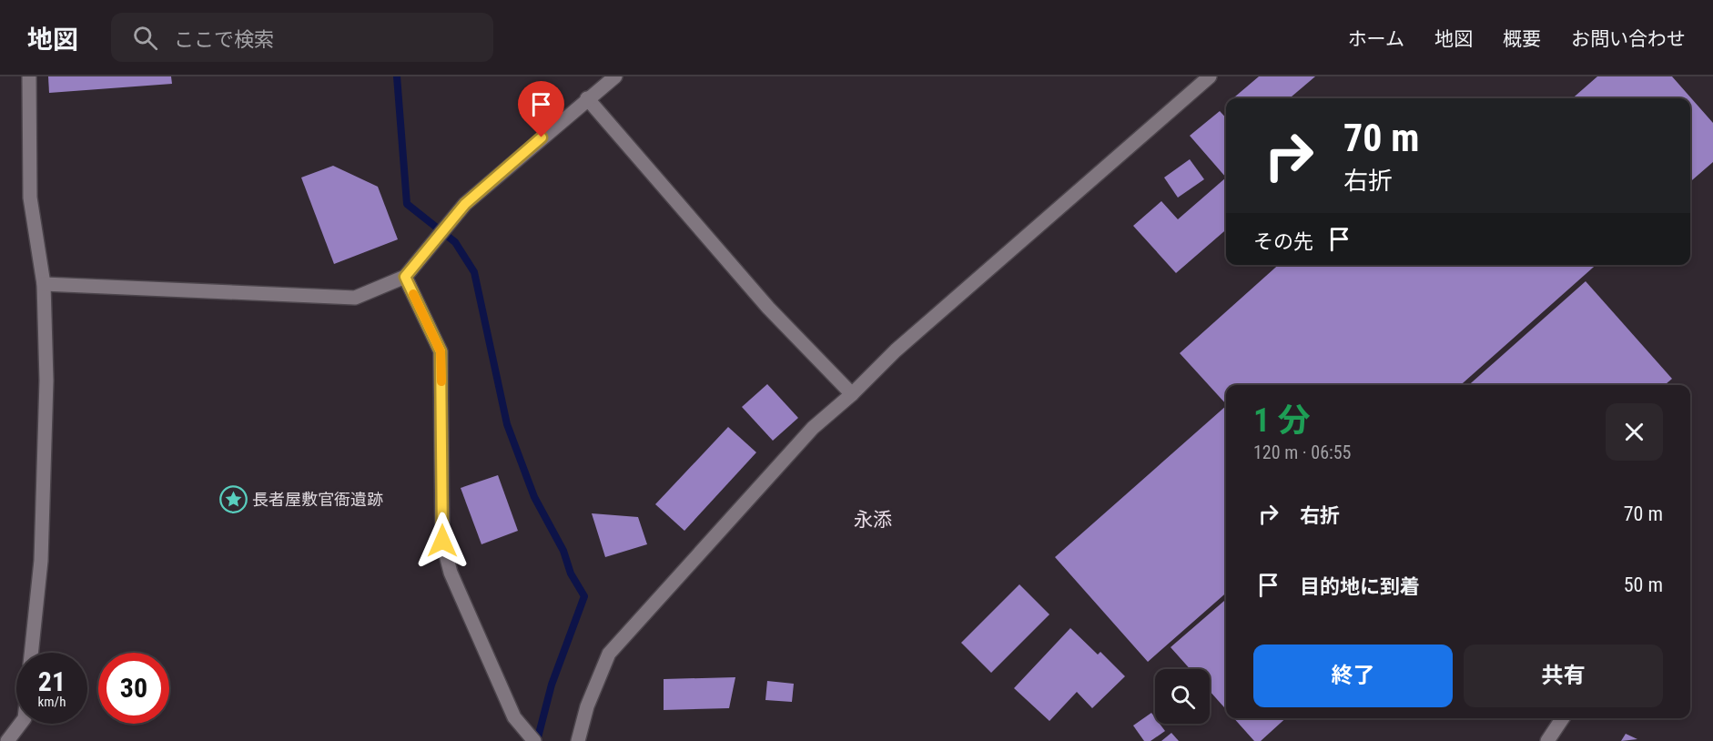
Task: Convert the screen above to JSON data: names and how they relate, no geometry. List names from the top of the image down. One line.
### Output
{"districts":["永添"],"places":{"place":["長者屋敷官衙遺跡"]},"page":{"header":"地図","search":"ここで検索","nav":["ホーム","地図","概要","お問い合わせ"],"turn":["70 m","右折"],"then":"その先","heading":["1 分","120 m · 06:55"],"list":[{"name":"右折","value":"70 m"},{"name":"目的地に到着","value":"50 m"}],"buttons":["終了","共有"],"speed":"21 km/h","limit":"30"}}
